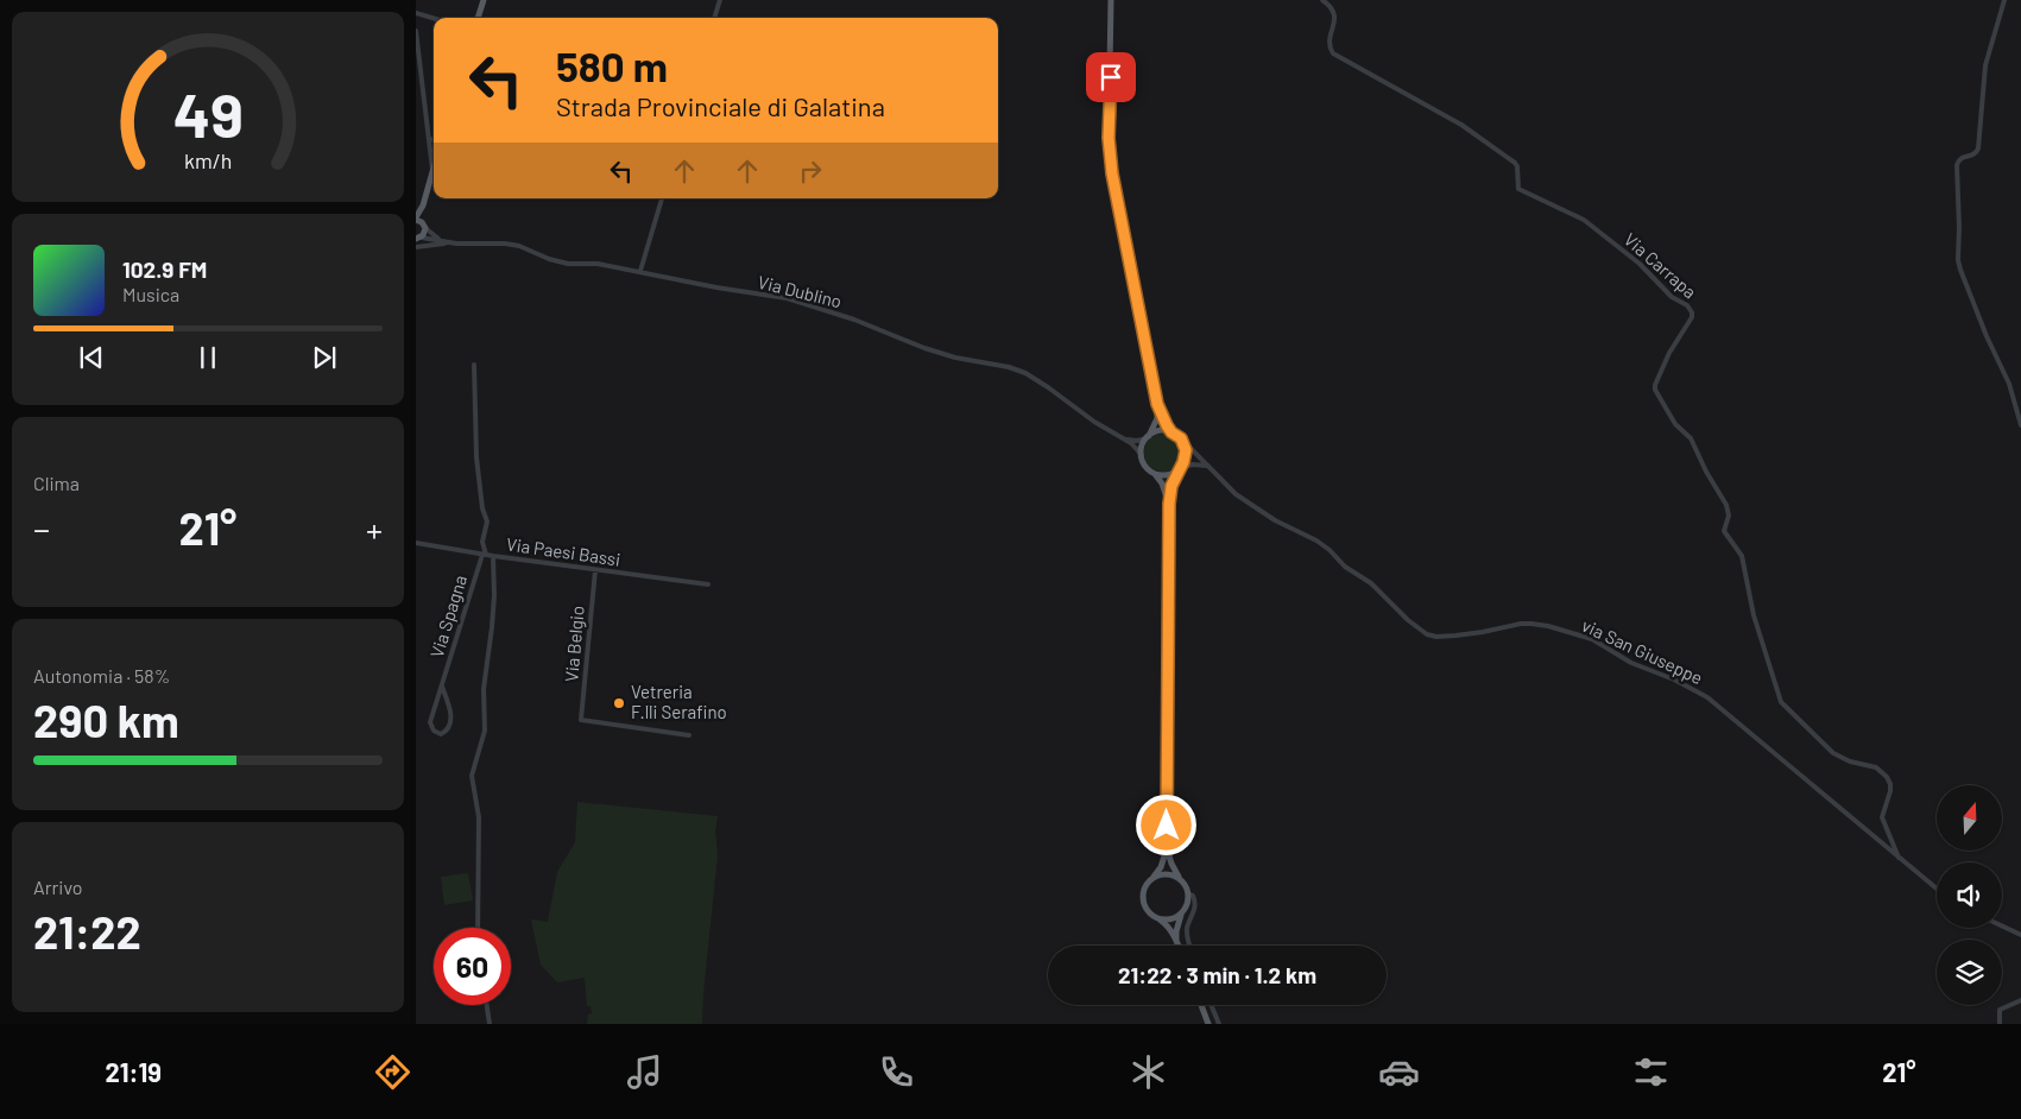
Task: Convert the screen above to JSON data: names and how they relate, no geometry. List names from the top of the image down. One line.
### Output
{"streets":{"street":["Via Carrapa","Via Dublino","Via Paesi Bassi","Via Spagna","Via Belgio","via San Giuseppe"]},"crossings":[["Via Carrapa","via San Giuseppe"],["Via Dublino","via San Giuseppe"],["Via Paesi Bassi","Via Spagna"],["Via Paesi Bassi","Via Belgio"]],"places":["Vetreria F.lli Serafino"],"north":"top","page":{"turn":["580 m","Strada Provinciale di Galatina"],"song":["102.9 FM","Musica"],"tile":["Clima",["Autonomia · 58%","290 km"],["Arrivo","21:22"]],"heat":["−","21°","+"],"limit":"60","trip":"21:22 · 3 min · 1.2 km","tabs":["21:19","21°"],"gauge":["49","km/h"]}}
